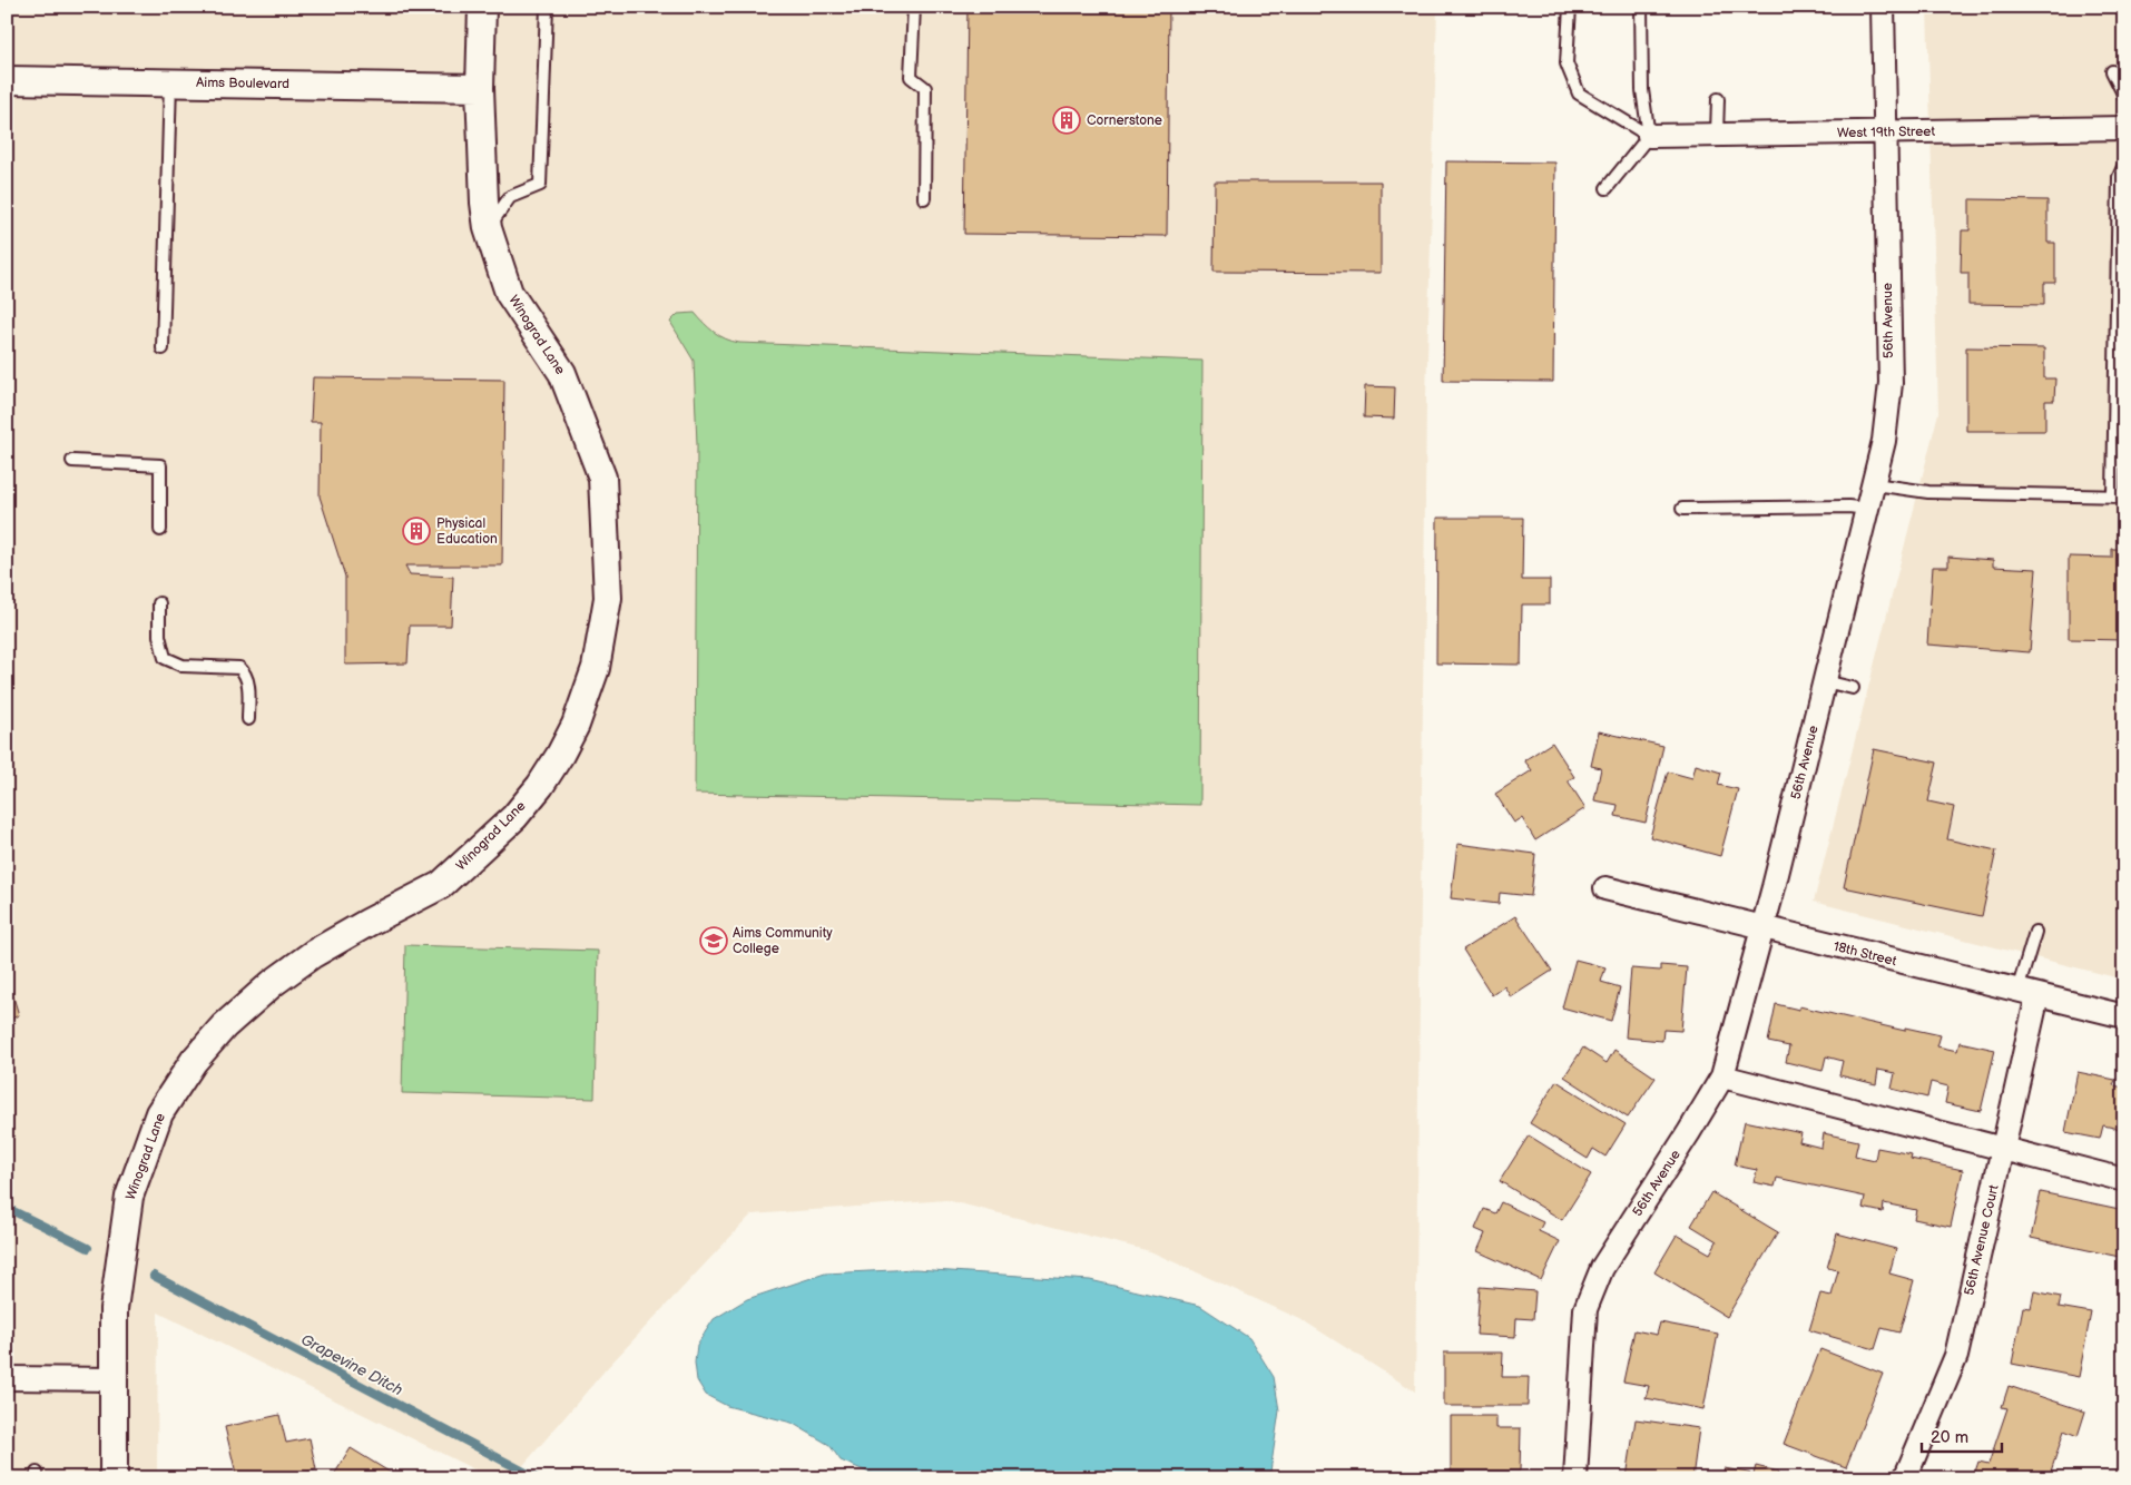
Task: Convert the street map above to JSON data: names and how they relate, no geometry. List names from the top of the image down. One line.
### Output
{"streets":{"street":["Aims Boulevard","West 19th Street","56th Avenue","Winograd Lane","18th Street","56th Avenue Court"]},"crossings":[["Aims Boulevard","Winograd Lane"],["West 19th Street","56th Avenue"],["56th Avenue","18th Street"],["18th Street","56th Avenue Court"]],"water":["Grapevine Ditch"],"places":{"building":["Cornerstone","Physical Education"],"school or university":["Aims Community College"]},"scale_bar":"20 m"}
